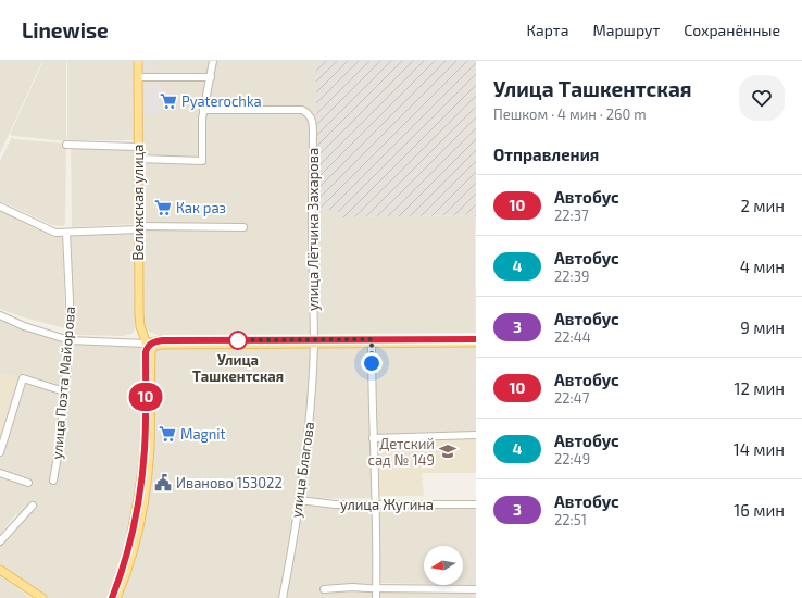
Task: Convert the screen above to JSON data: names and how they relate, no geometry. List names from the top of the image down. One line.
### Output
{"streets":{"main road":["Велижская улица"],"street":["улица Лётчика Захарова","улица Поэта Майорова","улица Благова","улица Жугина"]},"crossings":[["улица Лётчика Захарова","улица Благова"],["улица Благова","улица Жугина"]],"places":{"supermarket":["Pyaterochka","Как раз","Magnit"],"other":["Улица Ташкентская"],"school or university":["Детский сад № 149"],"public building":["Иваново 153022"]},"lines":["bus line 10"],"north":"left","page":{"header":"Linewise","nav":["Карта","Маршрут","Сохранённые"],"on_map":"10","heading":[["Улица Ташкентская","Пешком · 4 мин · 260 m"],"Отправления"],"list":[{"mark":"10","name":"Автобус","note":"22:37","value":"2 мин"},{"mark":"4","name":"Автобус","note":"22:39","value":"4 мин"},{"mark":"3","name":"Автобус","note":"22:44","value":"9 мин"},{"mark":"10","name":"Автобус","note":"22:47","value":"12 мин"},{"mark":"4","name":"Автобус","note":"22:49","value":"14 мин"},{"mark":"3","name":"Автобус","note":"22:51","value":"16 мин"}]}}
